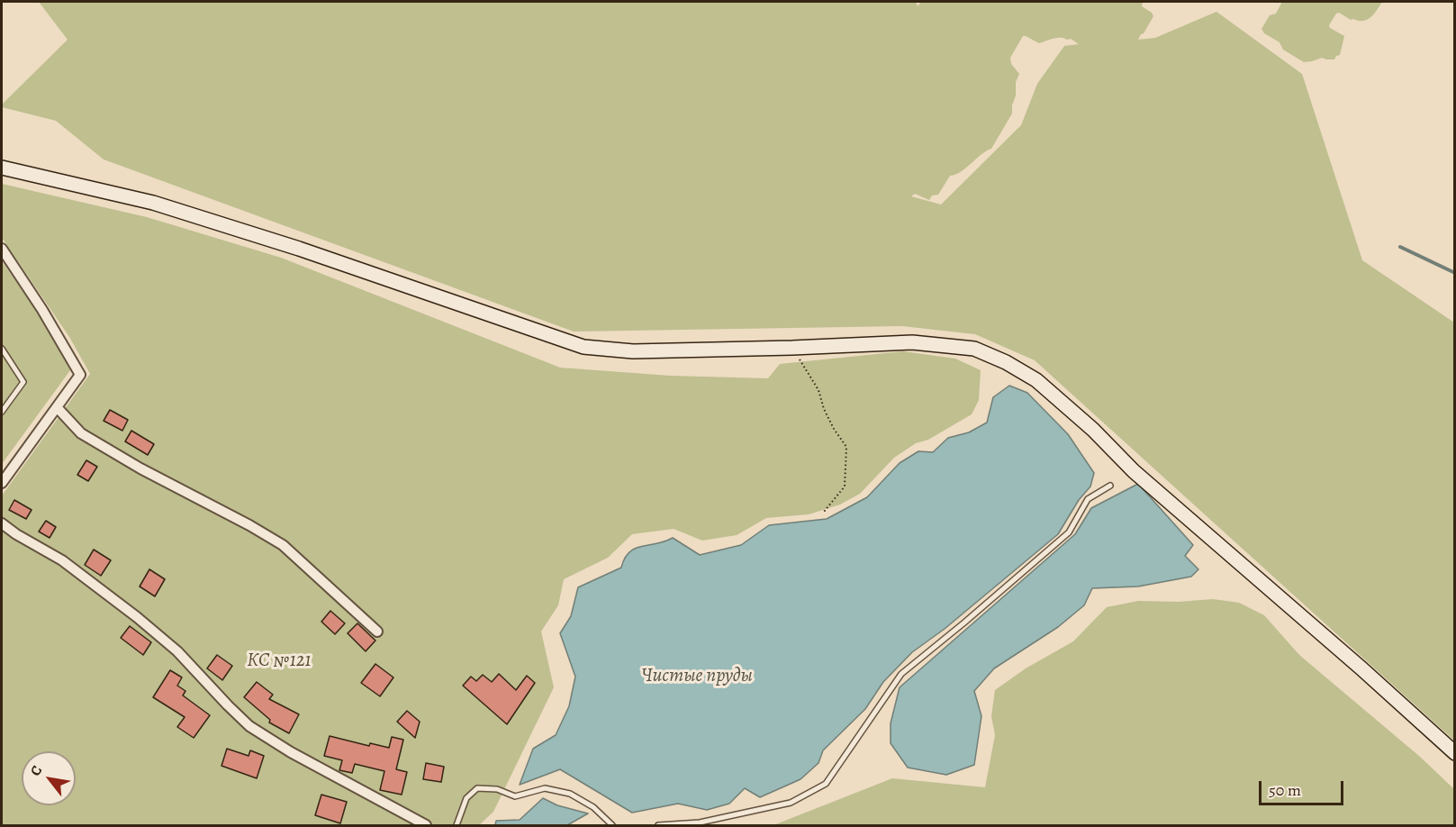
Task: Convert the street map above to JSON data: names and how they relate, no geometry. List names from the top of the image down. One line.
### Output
{"water":["Чистые пруды"],"parks":["КС №121"],"scale_bar":"50 m","north":"top left"}
